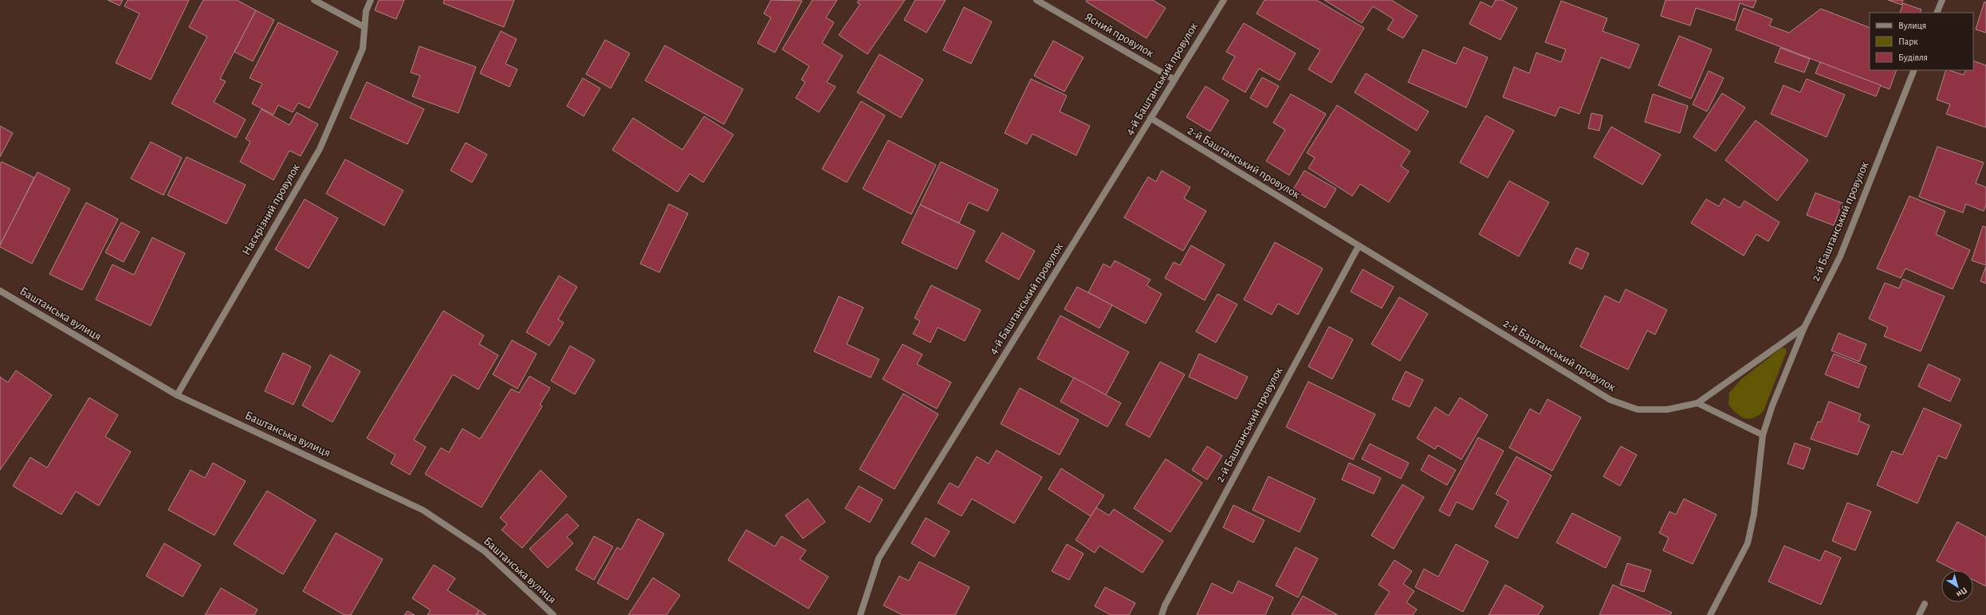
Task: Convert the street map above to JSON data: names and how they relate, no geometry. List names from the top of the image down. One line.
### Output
{"streets":{"street":["Ясний провулок","4-й Баштанський провулок","2-й Баштанський провулок","Наскрізний провулок","Баштанська вулиця"]},"crossings":[["Ясний провулок","4-й Баштанський провулок"],["4-й Баштанський провулок","2-й Баштанський провулок"],["Наскрізний провулок","Баштанська вулиця"]],"legend":["Вулиця","Парк","Будівля"],"north":"bottom right"}
